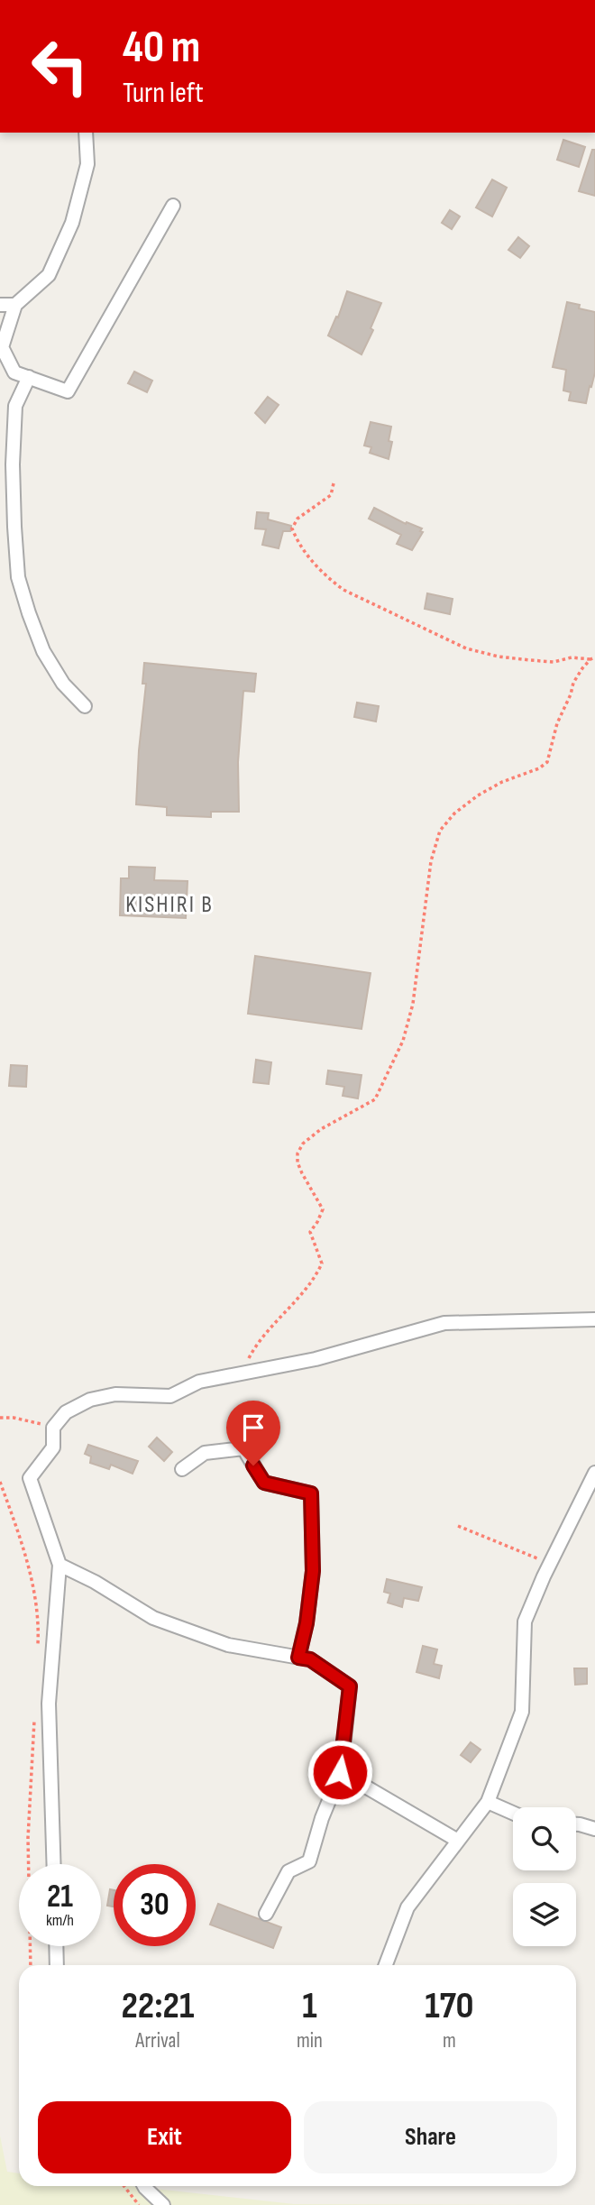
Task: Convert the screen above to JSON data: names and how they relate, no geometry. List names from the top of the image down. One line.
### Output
{"districts":["KISHIRI B"],"page":{"turn":["40 m","Turn left"],"speed":"21 km/h","limit":"30","eta":["22:21","Arrival","1","min","170","m"],"buttons":["Exit","Share"]}}
